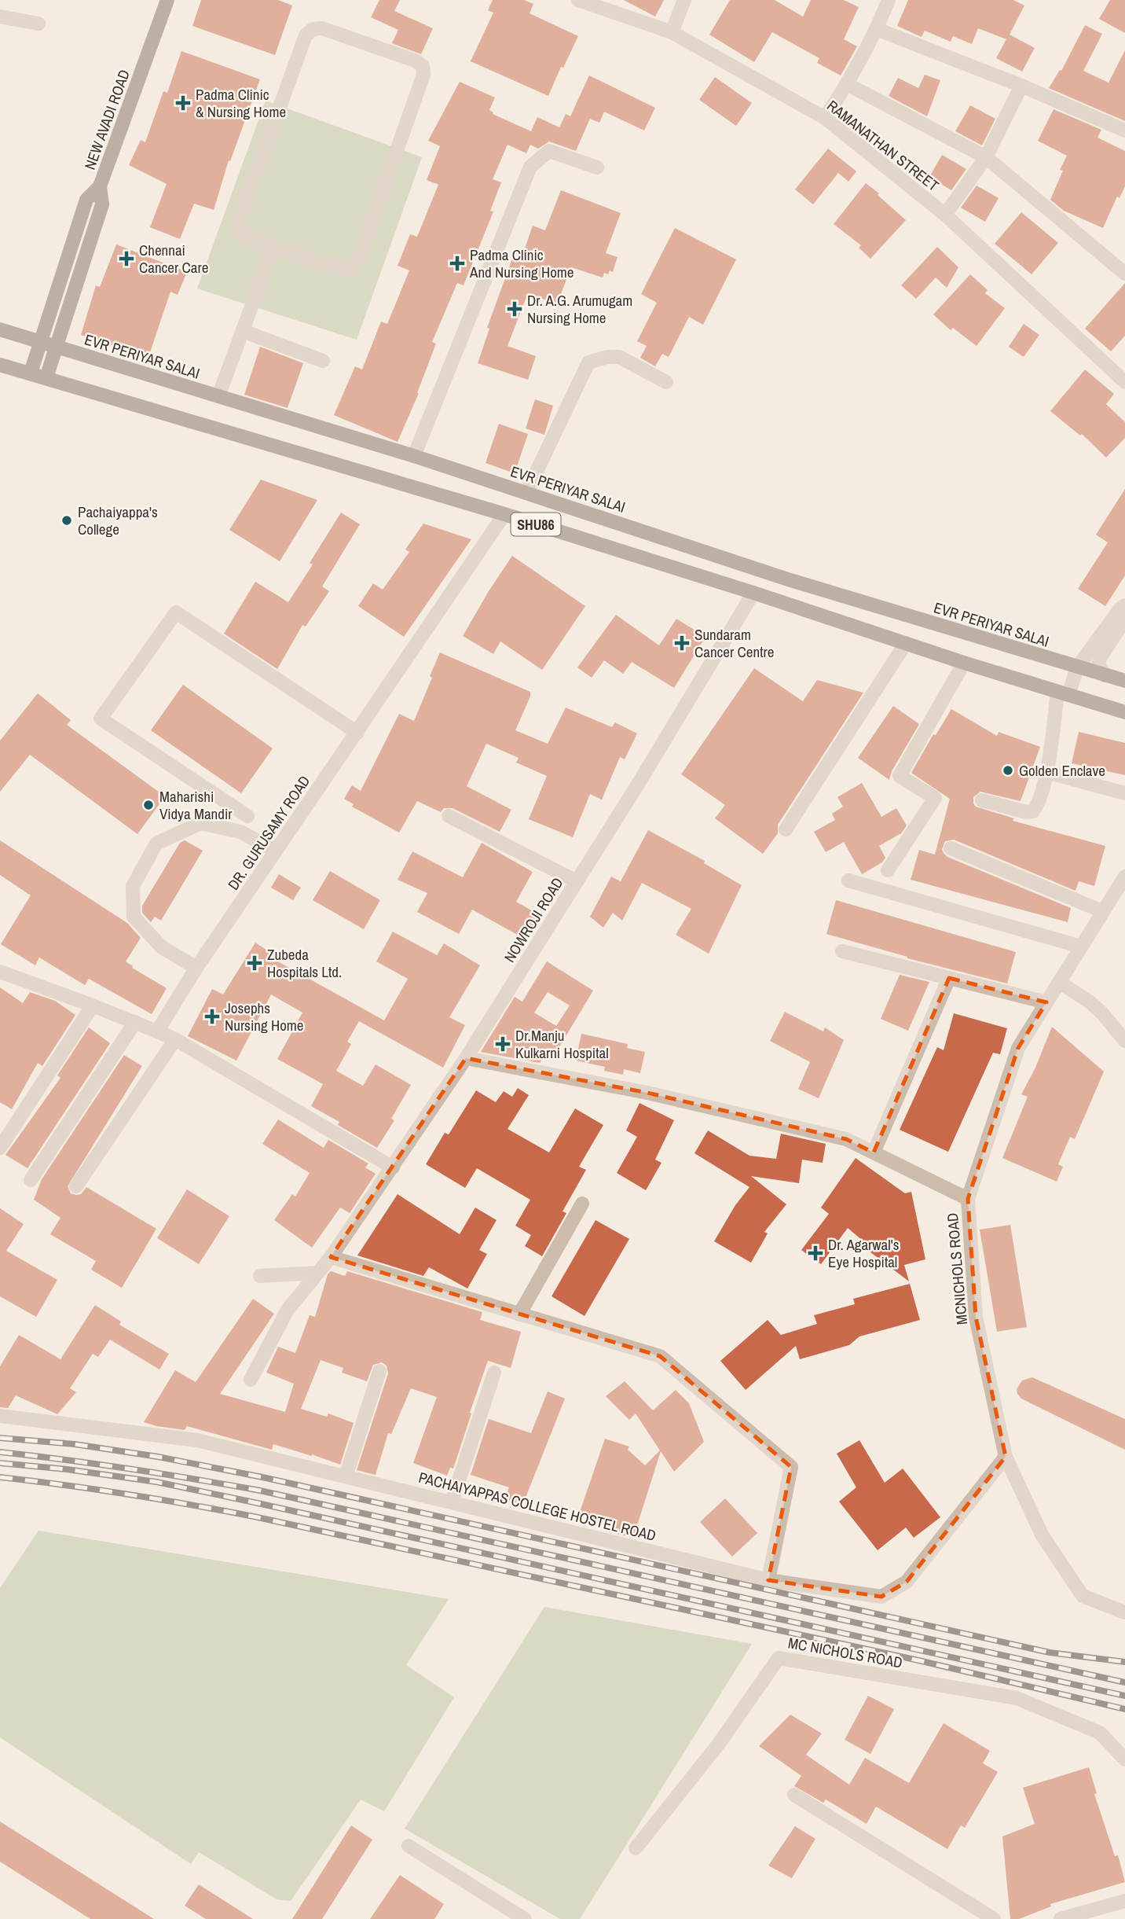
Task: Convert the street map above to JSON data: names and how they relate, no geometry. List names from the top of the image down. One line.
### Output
{"streets":{"main road":["NEW AVADI ROAD","EVR PERIYAR SALAI","SHU86"],"street":["RAMANATHAN STREET","DR. GURUSAMY ROAD","NOWROJI ROAD","MCNICHOLS ROAD","PACHAIYAPPAS COLLEGE HOSTEL ROAD","MC NICHOLS ROAD"]},"crossings":[["NEW AVADI ROAD","EVR PERIYAR SALAI"],["NEW AVADI ROAD","SHU86"],["SHU86","DR. GURUSAMY ROAD"],["SHU86","NOWROJI ROAD"],["MCNICHOLS ROAD","PACHAIYAPPAS COLLEGE HOSTEL ROAD"]],"places":{"health":["Padma Clinic & Nursing Home","Chennai Cancer Care","Padma Clinic And Nursing Home","Dr. A.G. Arumugam Nursing Home","Sundaram Cancer Centre","Zubeda Hospitals Ltd.","Josephs Nursing Home","Dr.Manju Kulkarni Hospital","Dr. Agarwal's Eye Hospital"],"other":["Pachaiyappa's College","Golden Enclave","Maharishi Vidya Mandir"]}}
